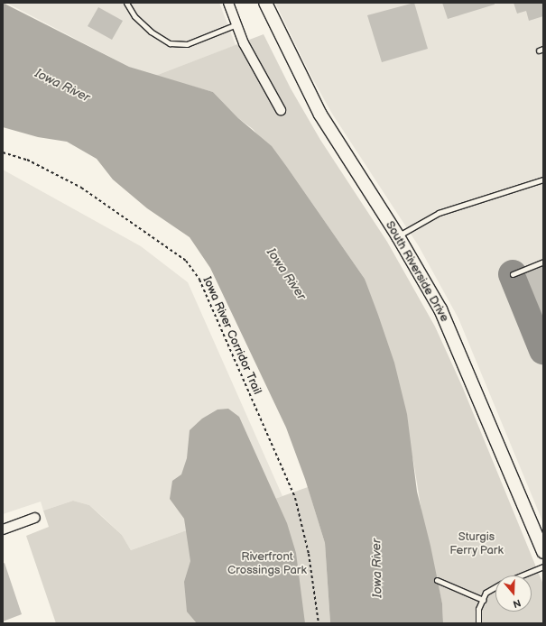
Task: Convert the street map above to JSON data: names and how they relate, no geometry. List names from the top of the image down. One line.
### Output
{"streets":{"main road":["South Riverside Drive"],"path":["Iowa River Corridor Trail"]},"water":["Iowa River"],"parks":["Sturgis Ferry Park","Riverfront Crossings Park"],"north":"bottom"}
